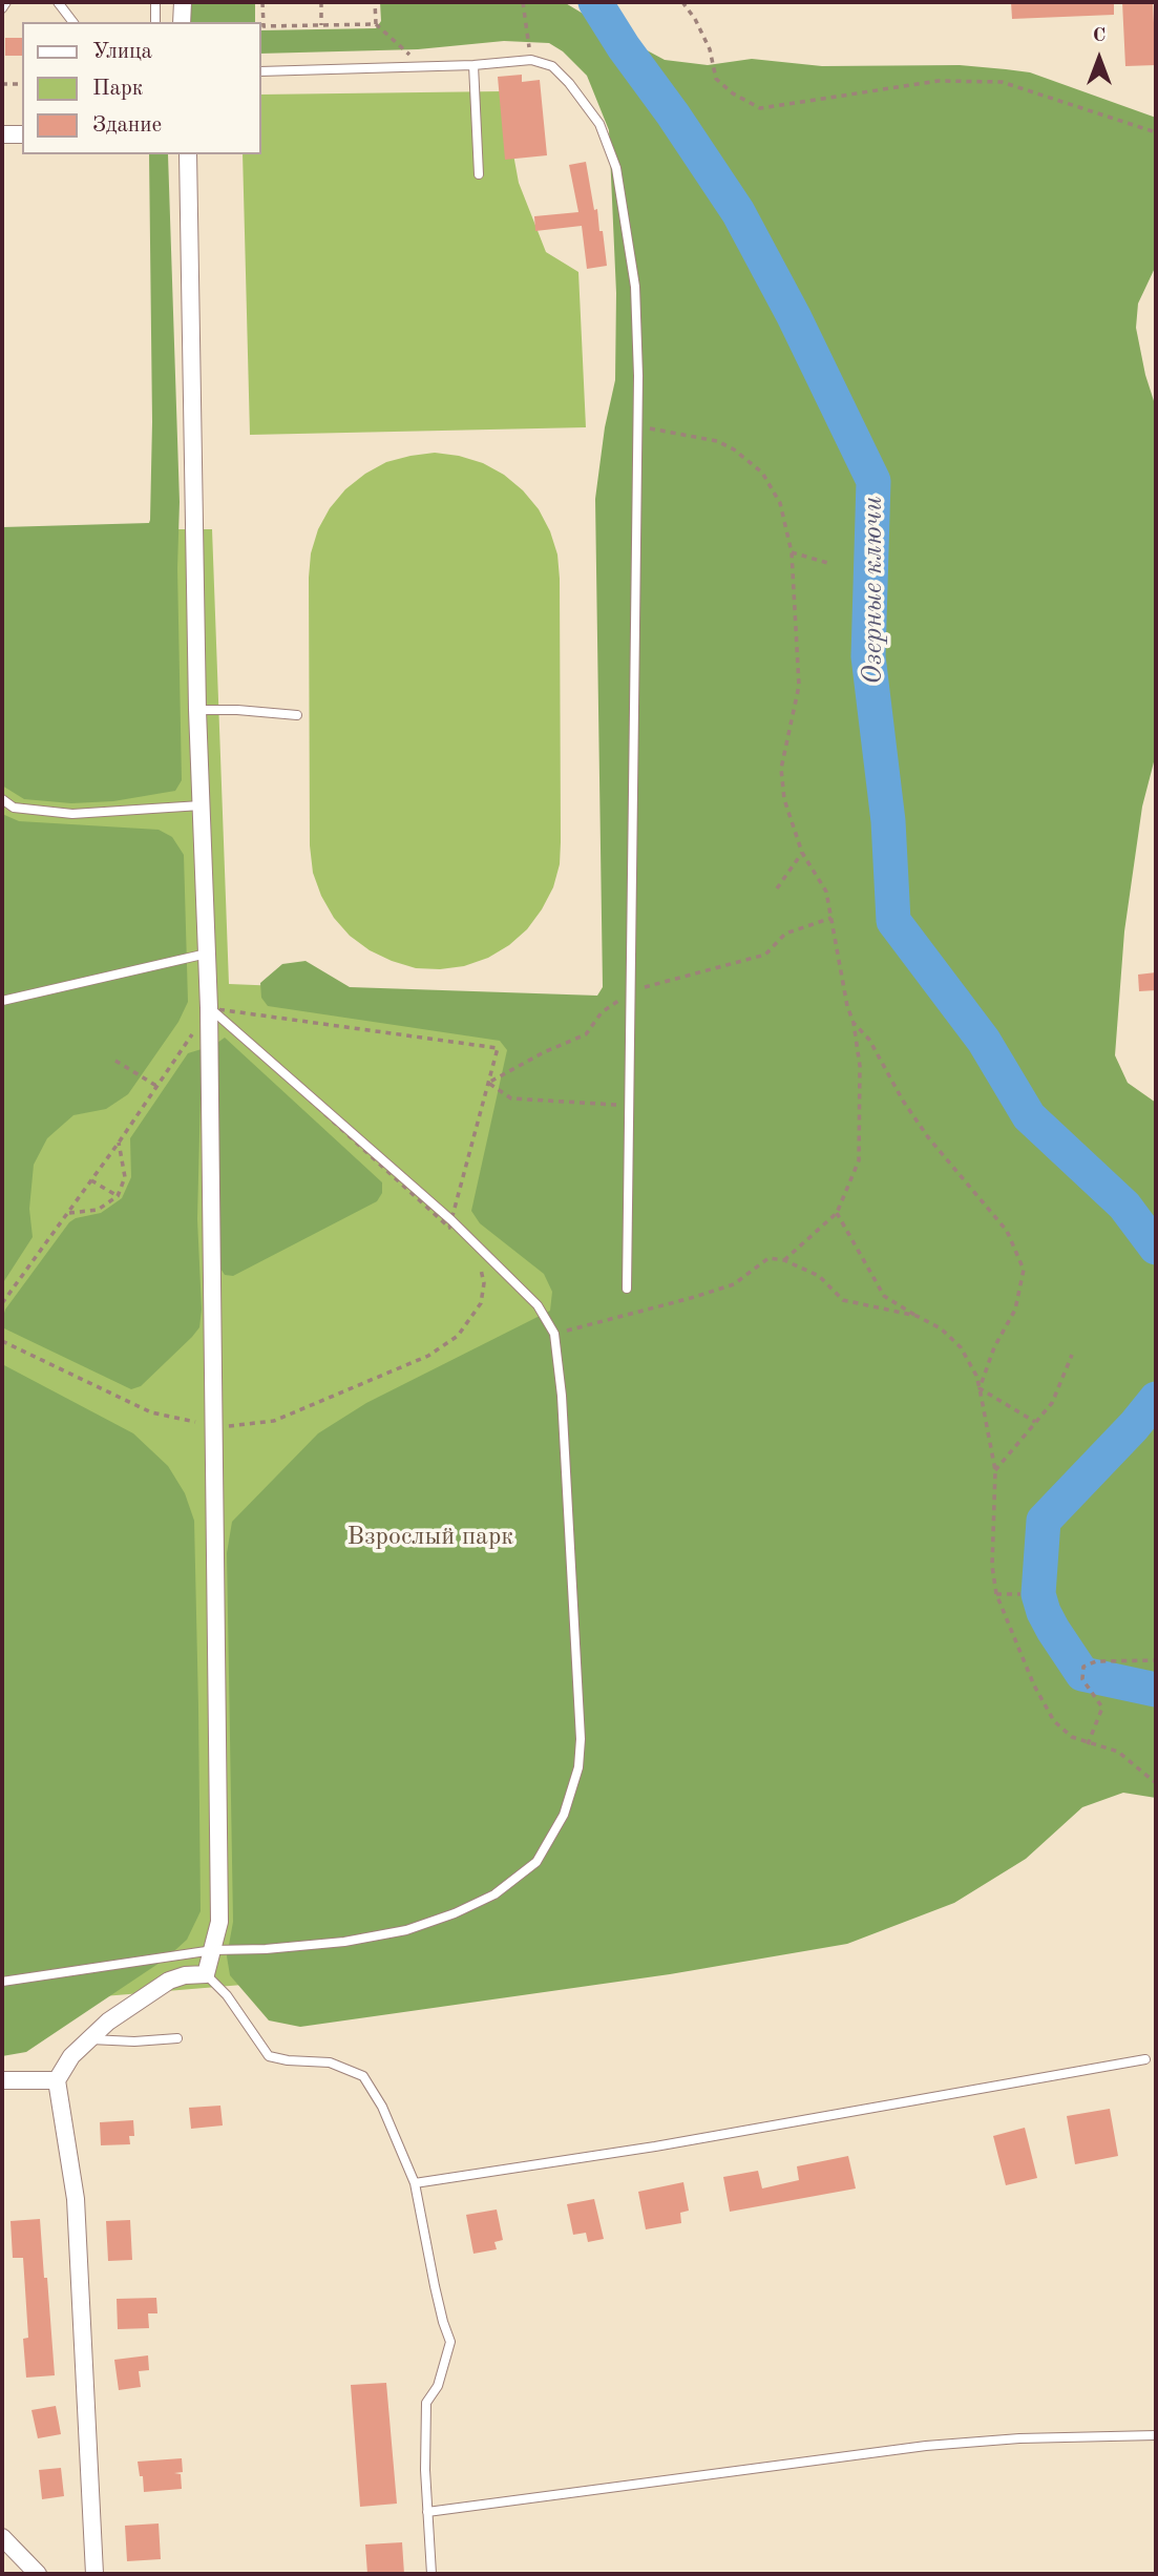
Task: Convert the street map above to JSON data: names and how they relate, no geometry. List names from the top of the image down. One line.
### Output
{"water":["Озерные ключи"],"parks":["Взрослый парк"],"legend":["Улица","Парк","Здание"],"north":"top"}
